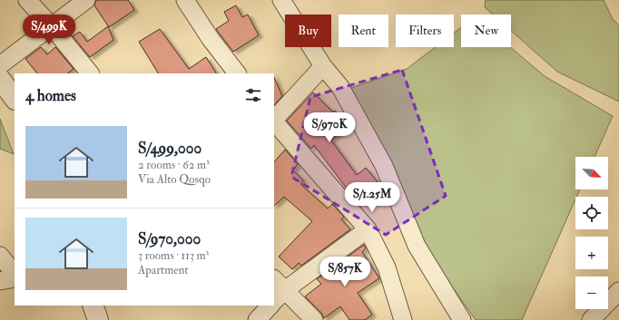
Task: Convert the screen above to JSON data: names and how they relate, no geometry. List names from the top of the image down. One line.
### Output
{"north":"bottom right","page":{"price":["S/499K","S/970K","S/1.25M","S/857K"],"chip":["Buy","Rent","Filters","New"],"heading":"4 homes","list":[{"name":"S/499,000","note":"2 rooms · 62 m² · Via Alto Qosqo"},{"name":"S/970,000","note":"3 rooms · 113 m² · Apartment"}],"map_buttons":["+","−"]}}
